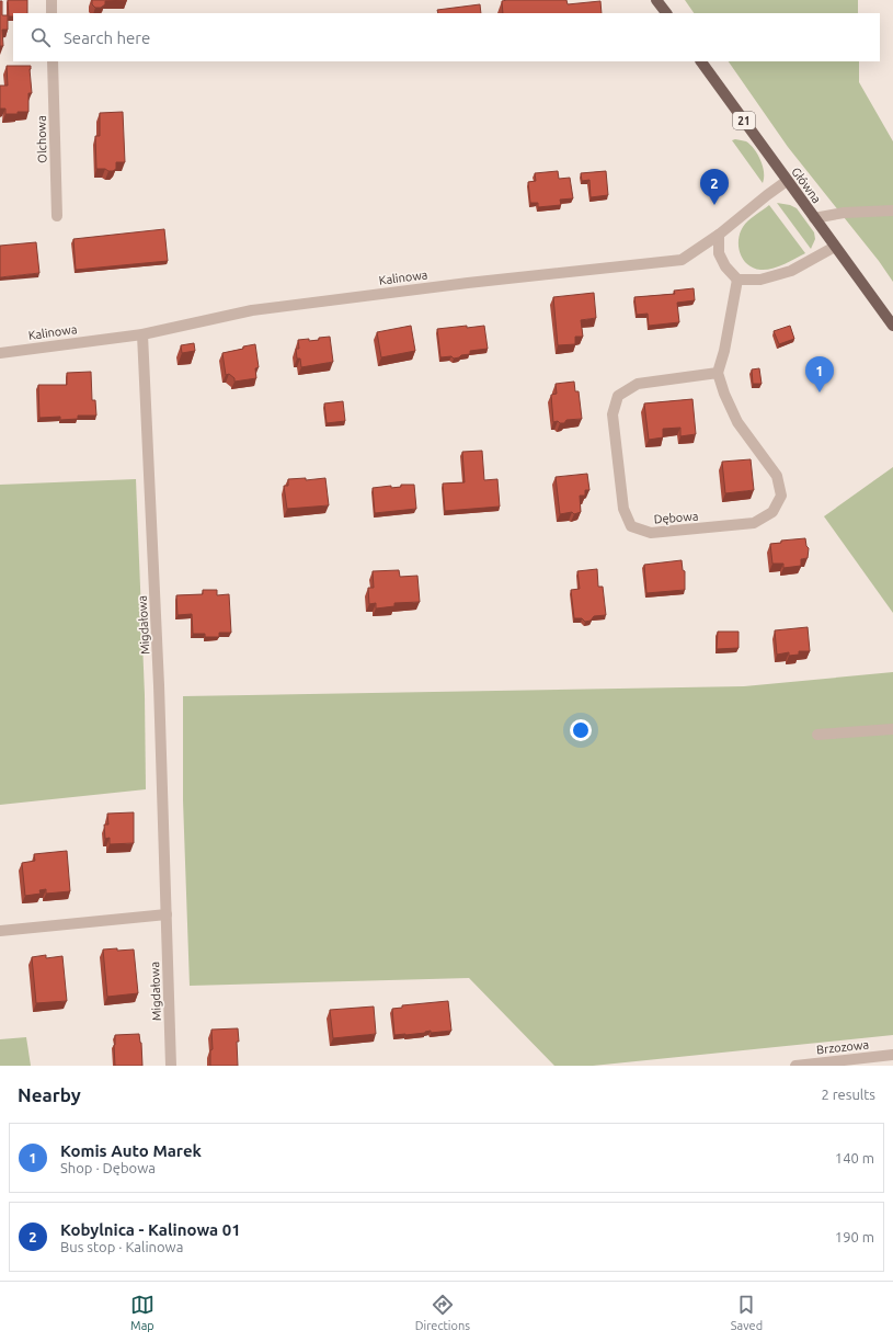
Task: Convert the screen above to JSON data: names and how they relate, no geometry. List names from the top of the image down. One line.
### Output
{"streets":{"main road":["21","Główna"],"street":["Olchowa","Kalinowa","Dębowa","Migdałowa","Brzozowa"]},"crossings":[["Główna","Kalinowa"],["Kalinowa","Migdałowa"]],"page":{"search":"Search here","pins":["2","1"],"heading":["Nearby","2 results"],"list":[{"mark":"1","name":"Komis Auto Marek","note":"Shop · Dębowa","value":"140 m"},{"mark":"2","name":"Kobylnica - Kalinowa 01","note":"Bus stop · Kalinowa","value":"190 m"}],"nav":["Map","Directions","Saved"]}}
